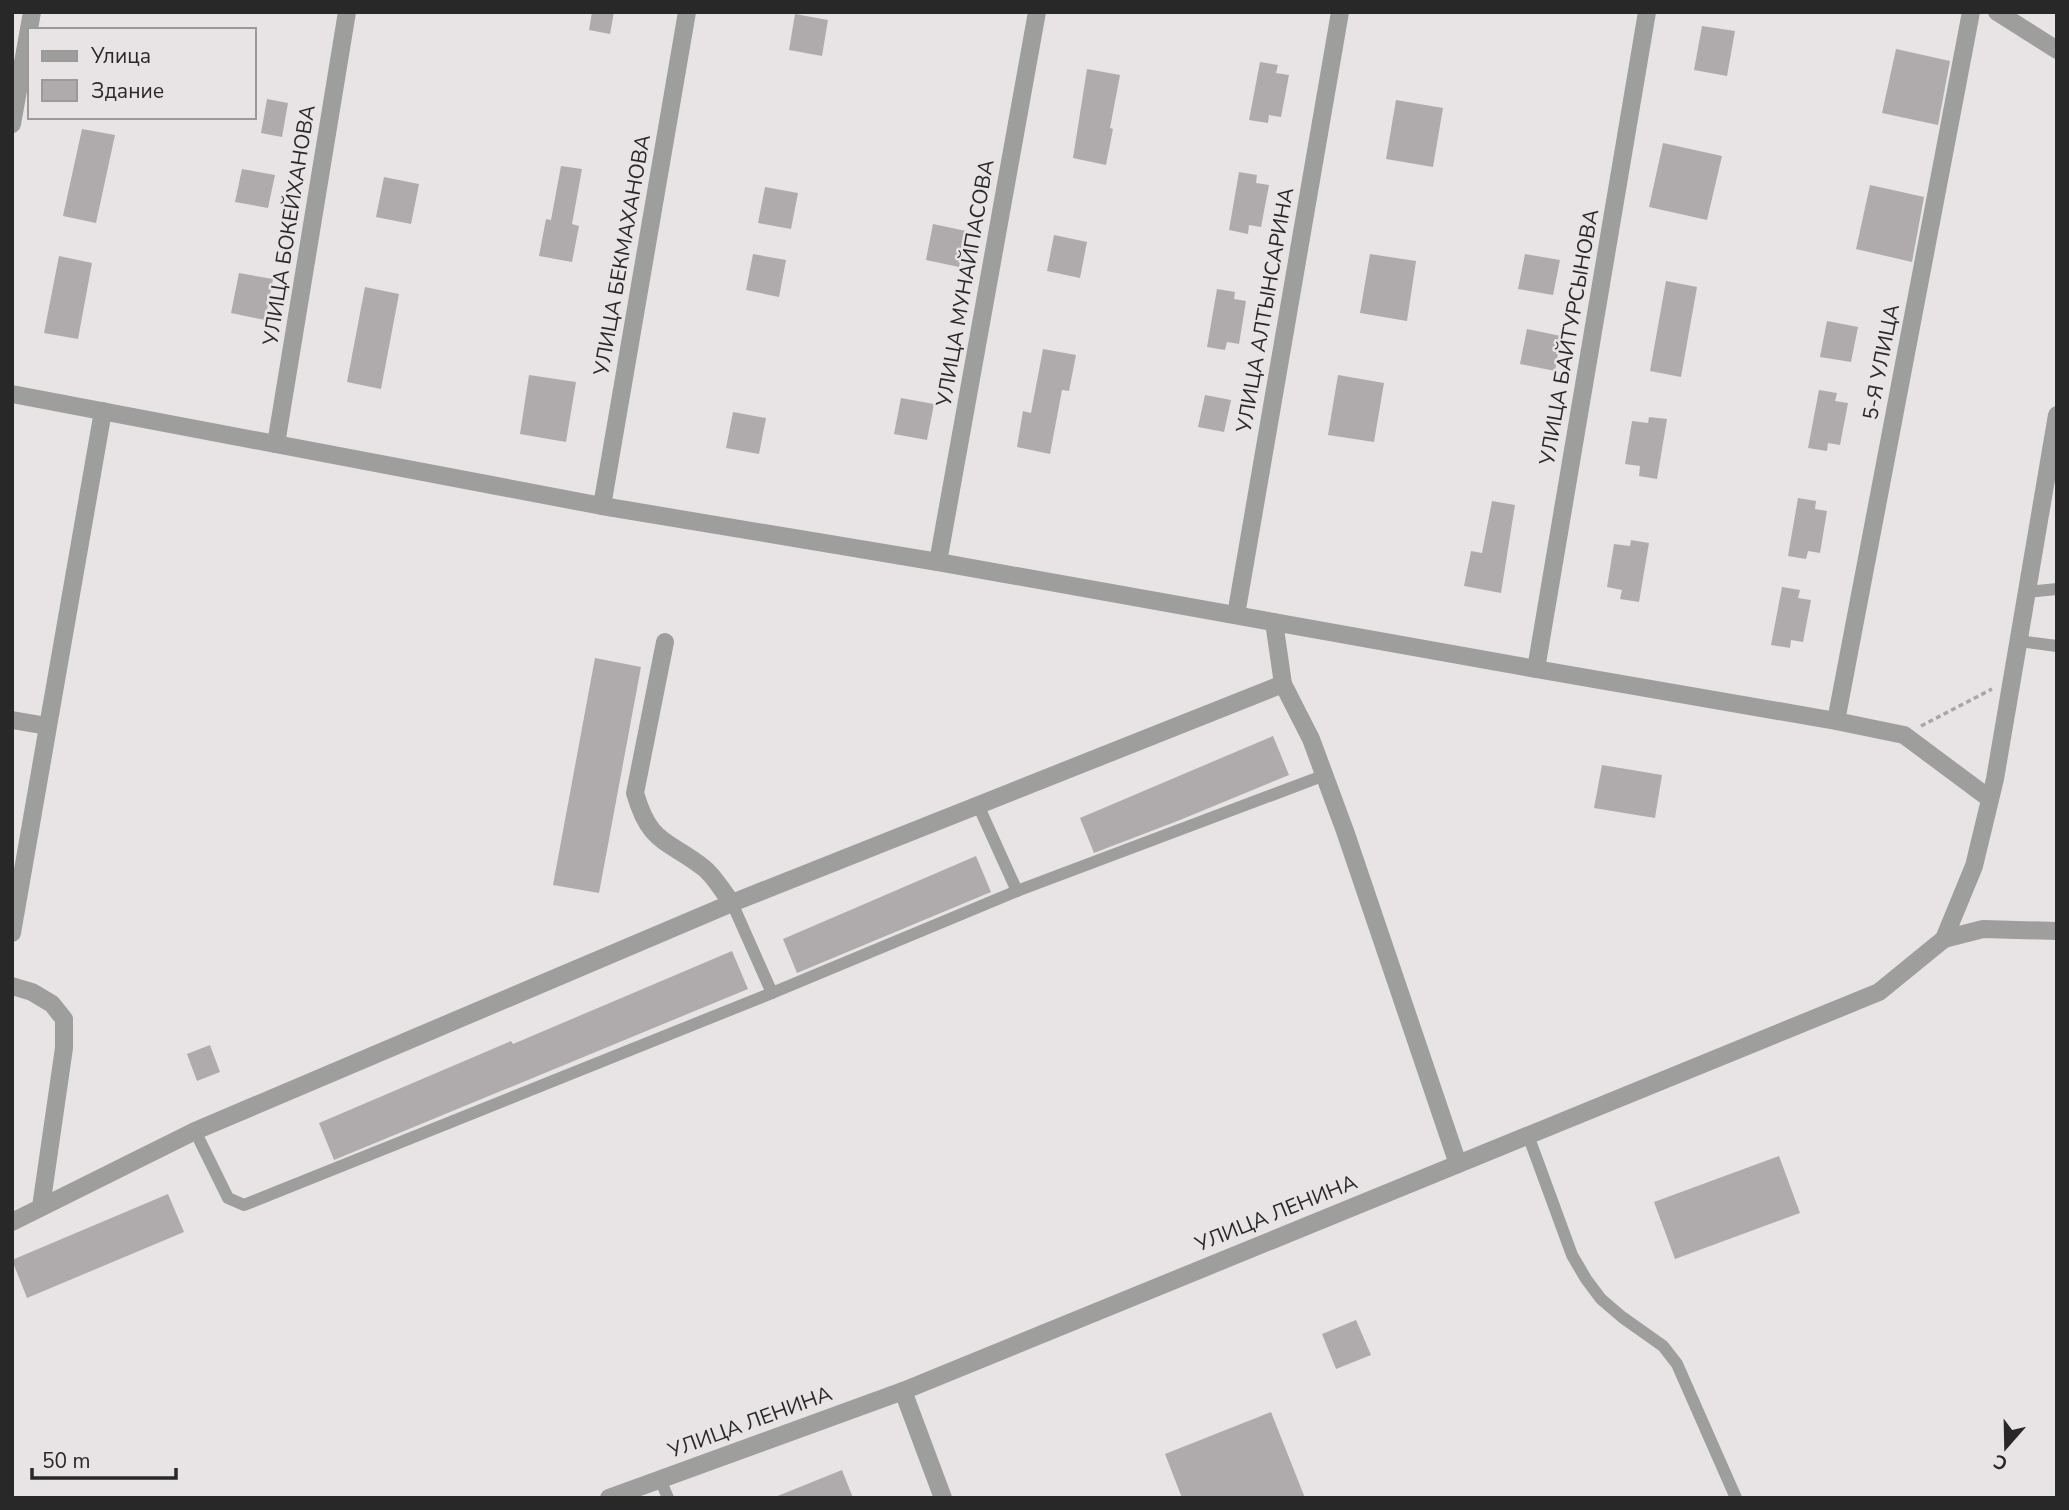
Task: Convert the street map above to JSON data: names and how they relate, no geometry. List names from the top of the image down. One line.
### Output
{"streets":{"street":["УЛИЦА БОКЕЙХАНОВА","УЛИЦА БЕКМАХАНОВА","УЛИЦА МУНАЙПАСОВА","УЛИЦА АЛТЫНСАРИНА","УЛИЦА БАЙТУРСЫНОВА","5-Я УЛИЦА","УЛИЦА ЛЕНИНА"]},"legend":["Улица","Здание"],"scale_bar":"50 m","north":"bottom"}
